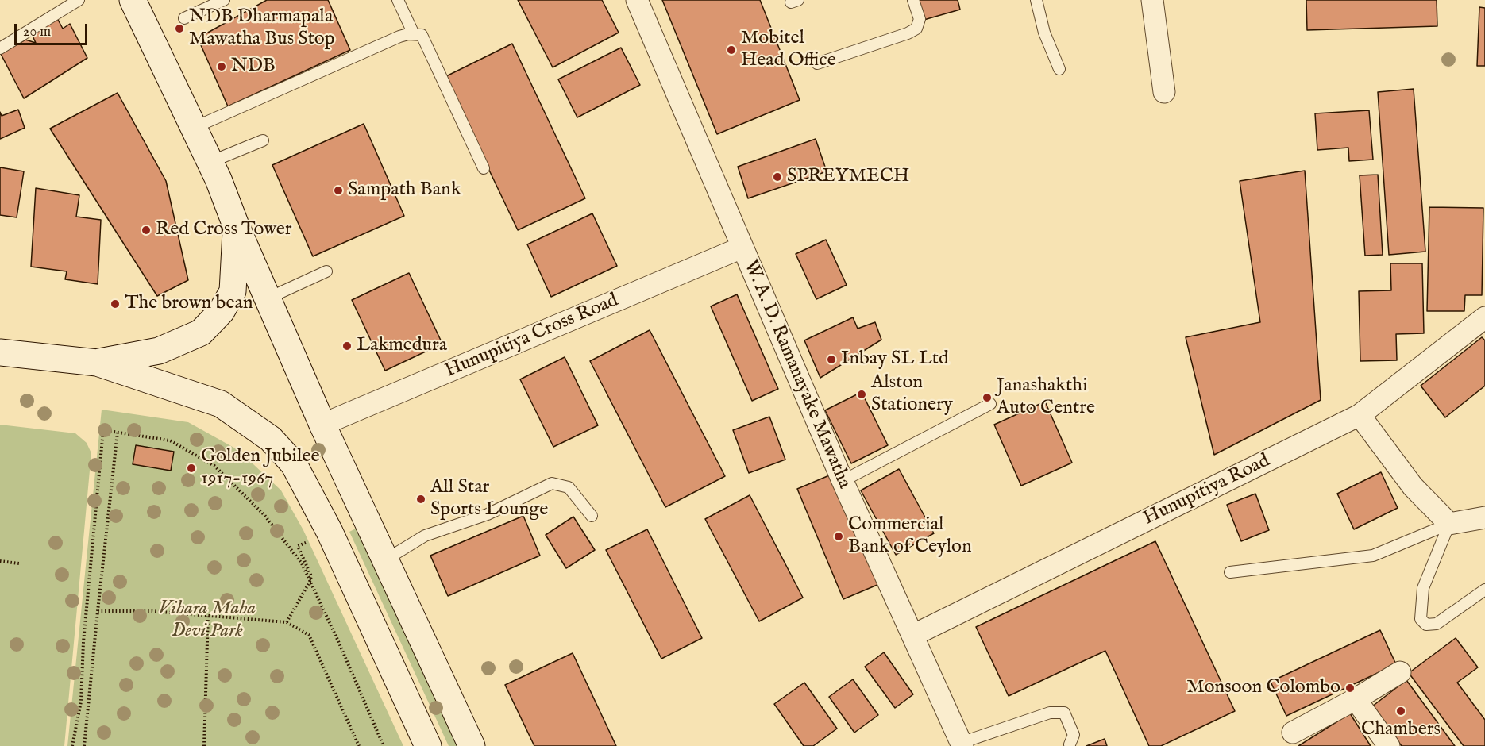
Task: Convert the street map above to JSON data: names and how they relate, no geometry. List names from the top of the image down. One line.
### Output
{"streets":{"street":["Hunupitiya Cross Road","W. A. D. Ramanayake Mawatha","Hunupitiya Road"]},"crossings":[["Hunupitiya Cross Road","W. A. D. Ramanayake Mawatha"],["W. A. D. Ramanayake Mawatha","Hunupitiya Road"]],"parks":["Vihara Maha Devi Park"],"places":["NDB Dharmapala Mawatha Bus Stop","Mobitel Head Office","NDB","SPREYMECH","Sampath Bank","Red Cross Tower","The brown bean","Lakmedura","Inbay SL Ltd","Alston Stationery","Janashakthi Auto Centre","Golden Jubilee 1917-1967","All Star Sports Lounge","Commercial Bank of Ceylon","Monsoon Colombo","Chambers"],"scale_bar":"20 m"}
